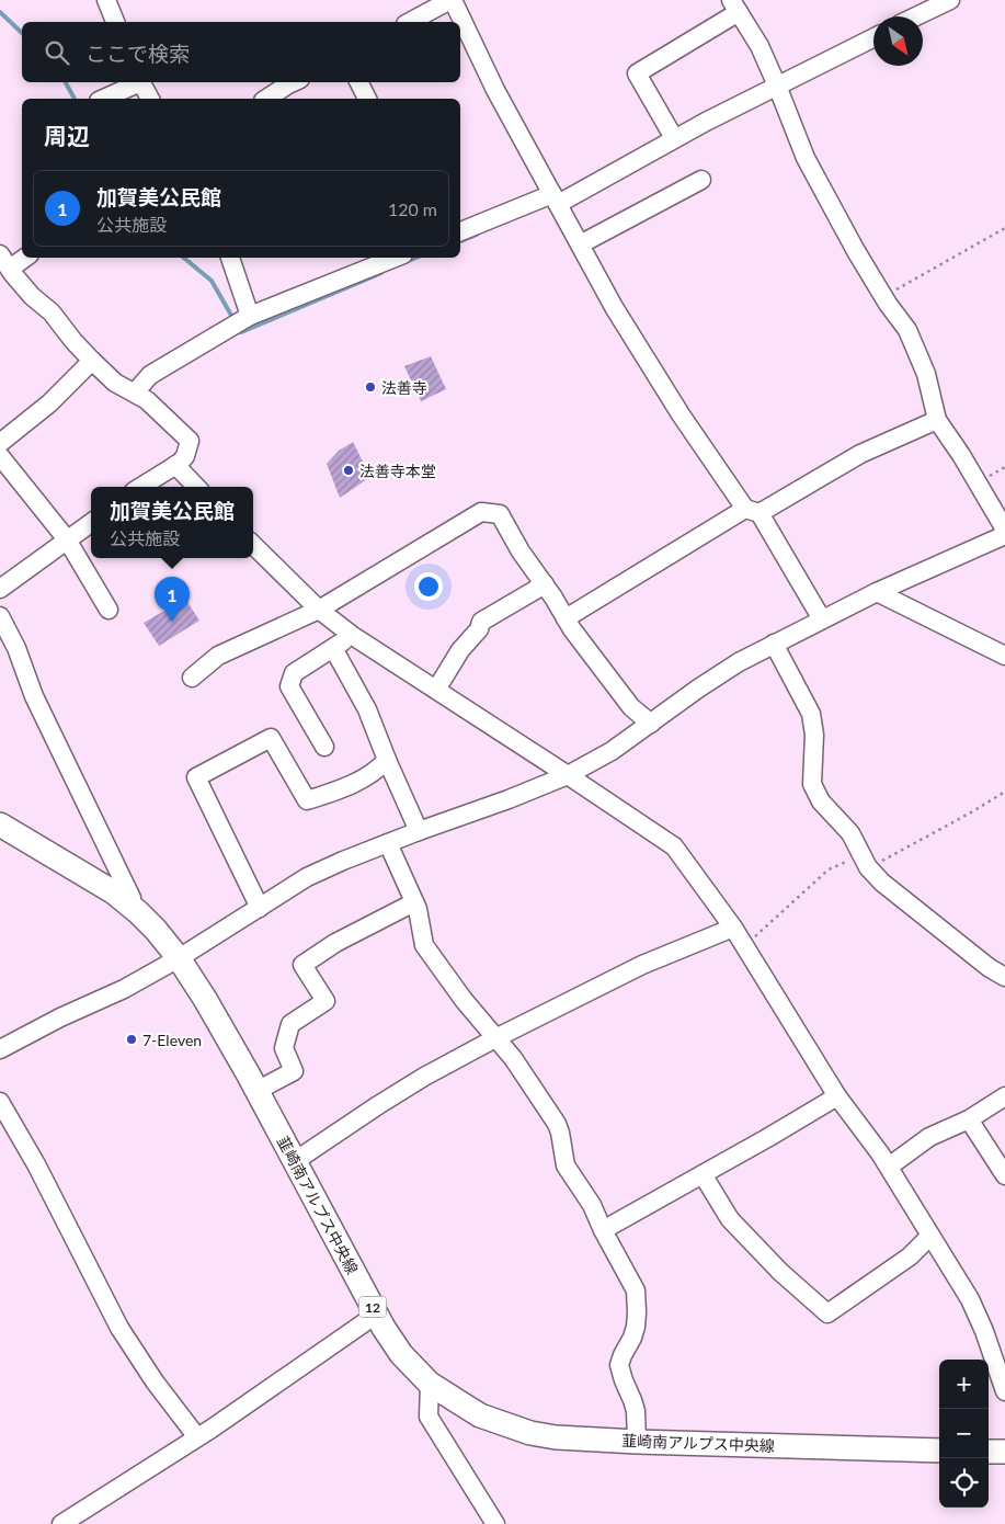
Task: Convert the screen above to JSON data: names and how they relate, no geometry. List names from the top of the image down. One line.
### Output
{"streets":{"main road":["韮崎南アルプス中央線","12"]},"places":["法善寺","法善寺本堂","7-Eleven"],"north":"bottom right","page":{"search":"ここで検索","heading":"周辺","list":[{"mark":"1","name":"加賀美公民館","note":"公共施設","value":"120 m"}],"popup":["加賀美公民館","公共施設"],"pins":"1","map_buttons":["+","−"]}}
